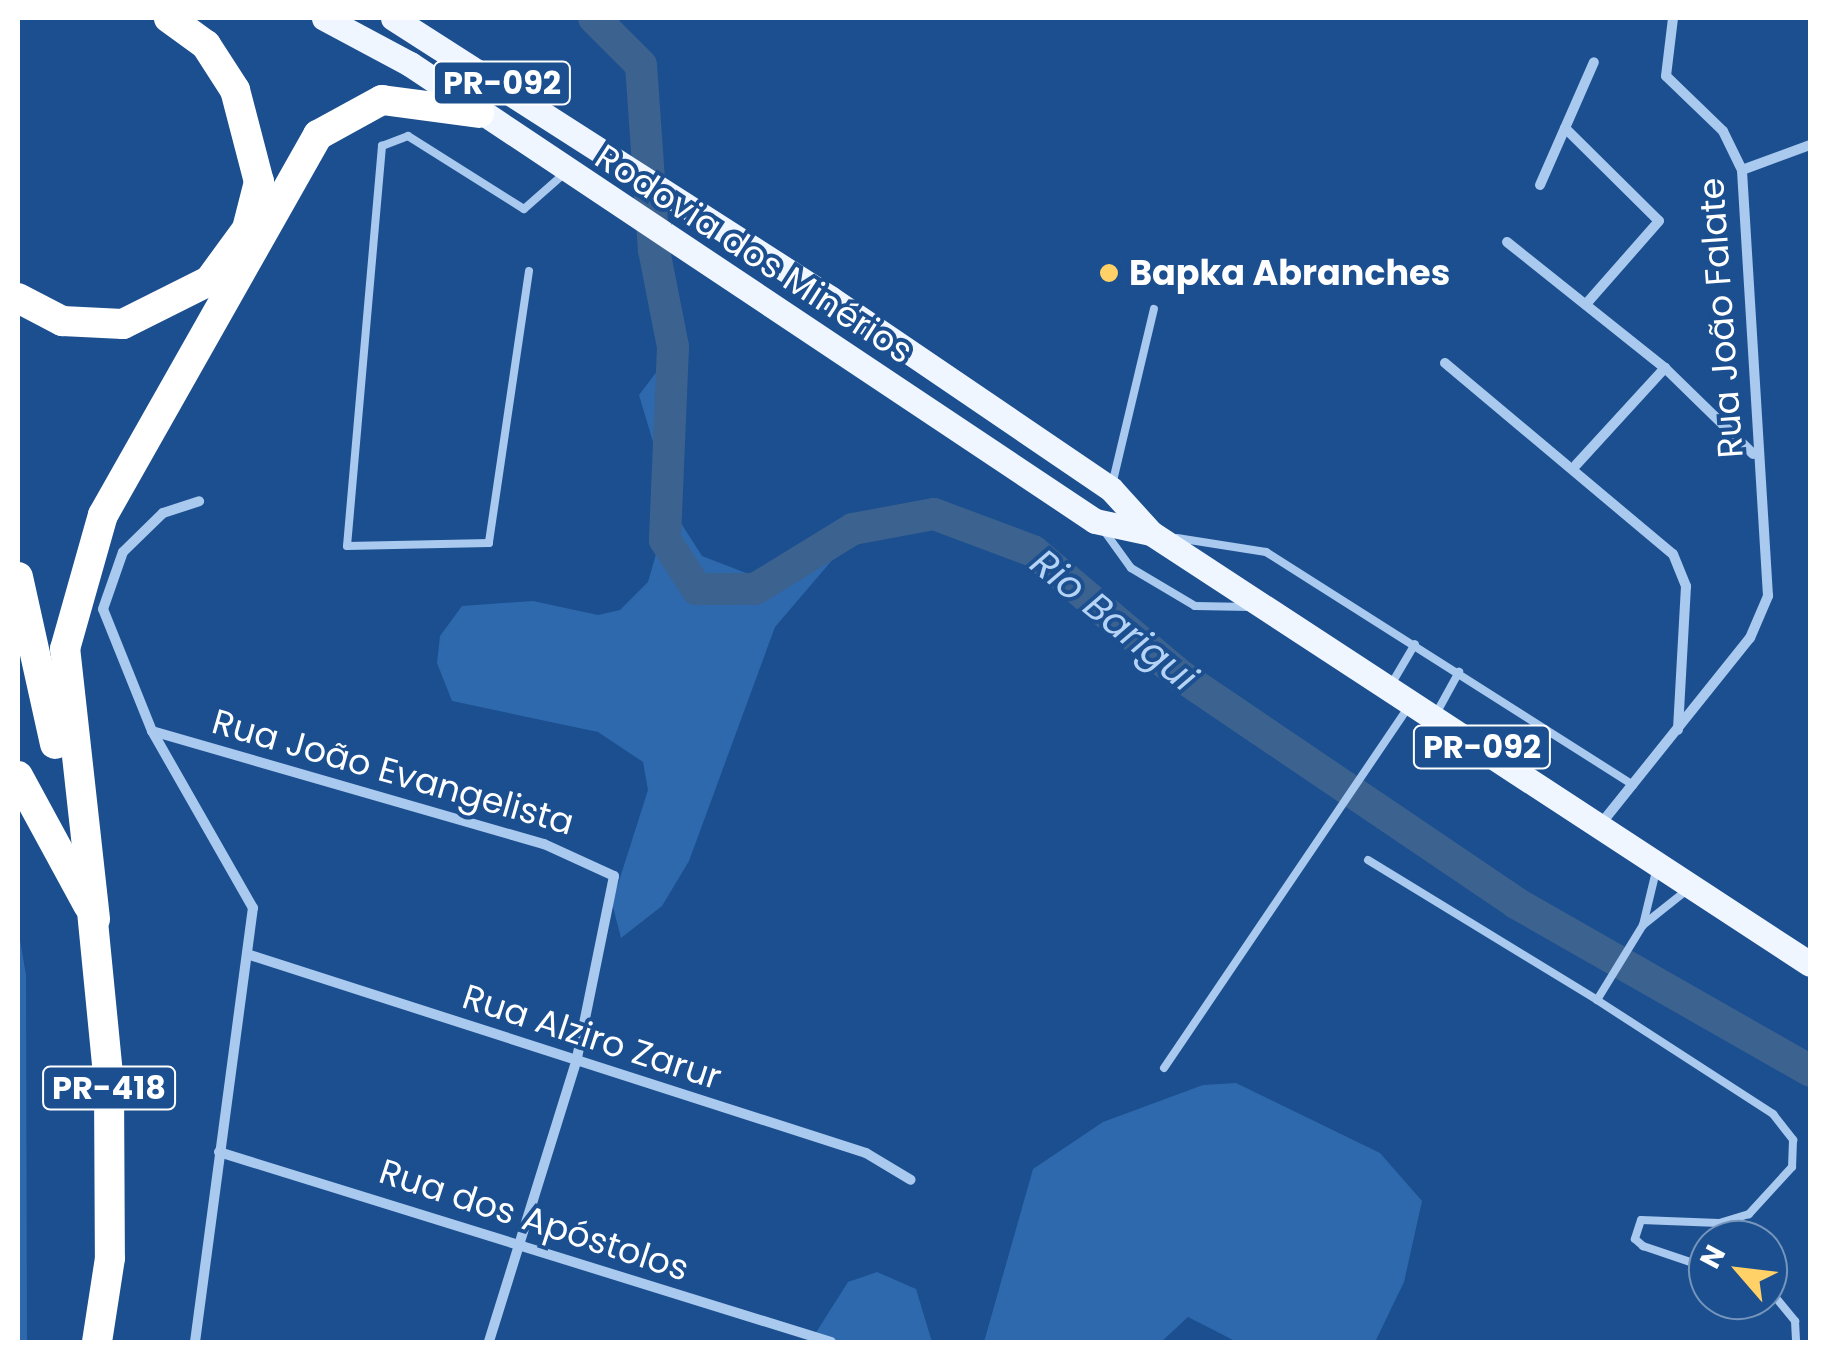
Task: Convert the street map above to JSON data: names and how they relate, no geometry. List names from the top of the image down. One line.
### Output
{"streets":{"highway":["PR-418"],"main road":["PR-092","Rodovia dos Minérios"],"street":["Rua João Falate","Rua João Evangelista","Rua Alziro Zarur","Rua dos Apóstolos"]},"crossings":[["Rodovia dos Minérios","Rua João Falate"],["Rua João Evangelista","Rua Alziro Zarur"]],"water":["Rio Barigui"],"places":["Bapka Abranches"],"north":"top left"}
